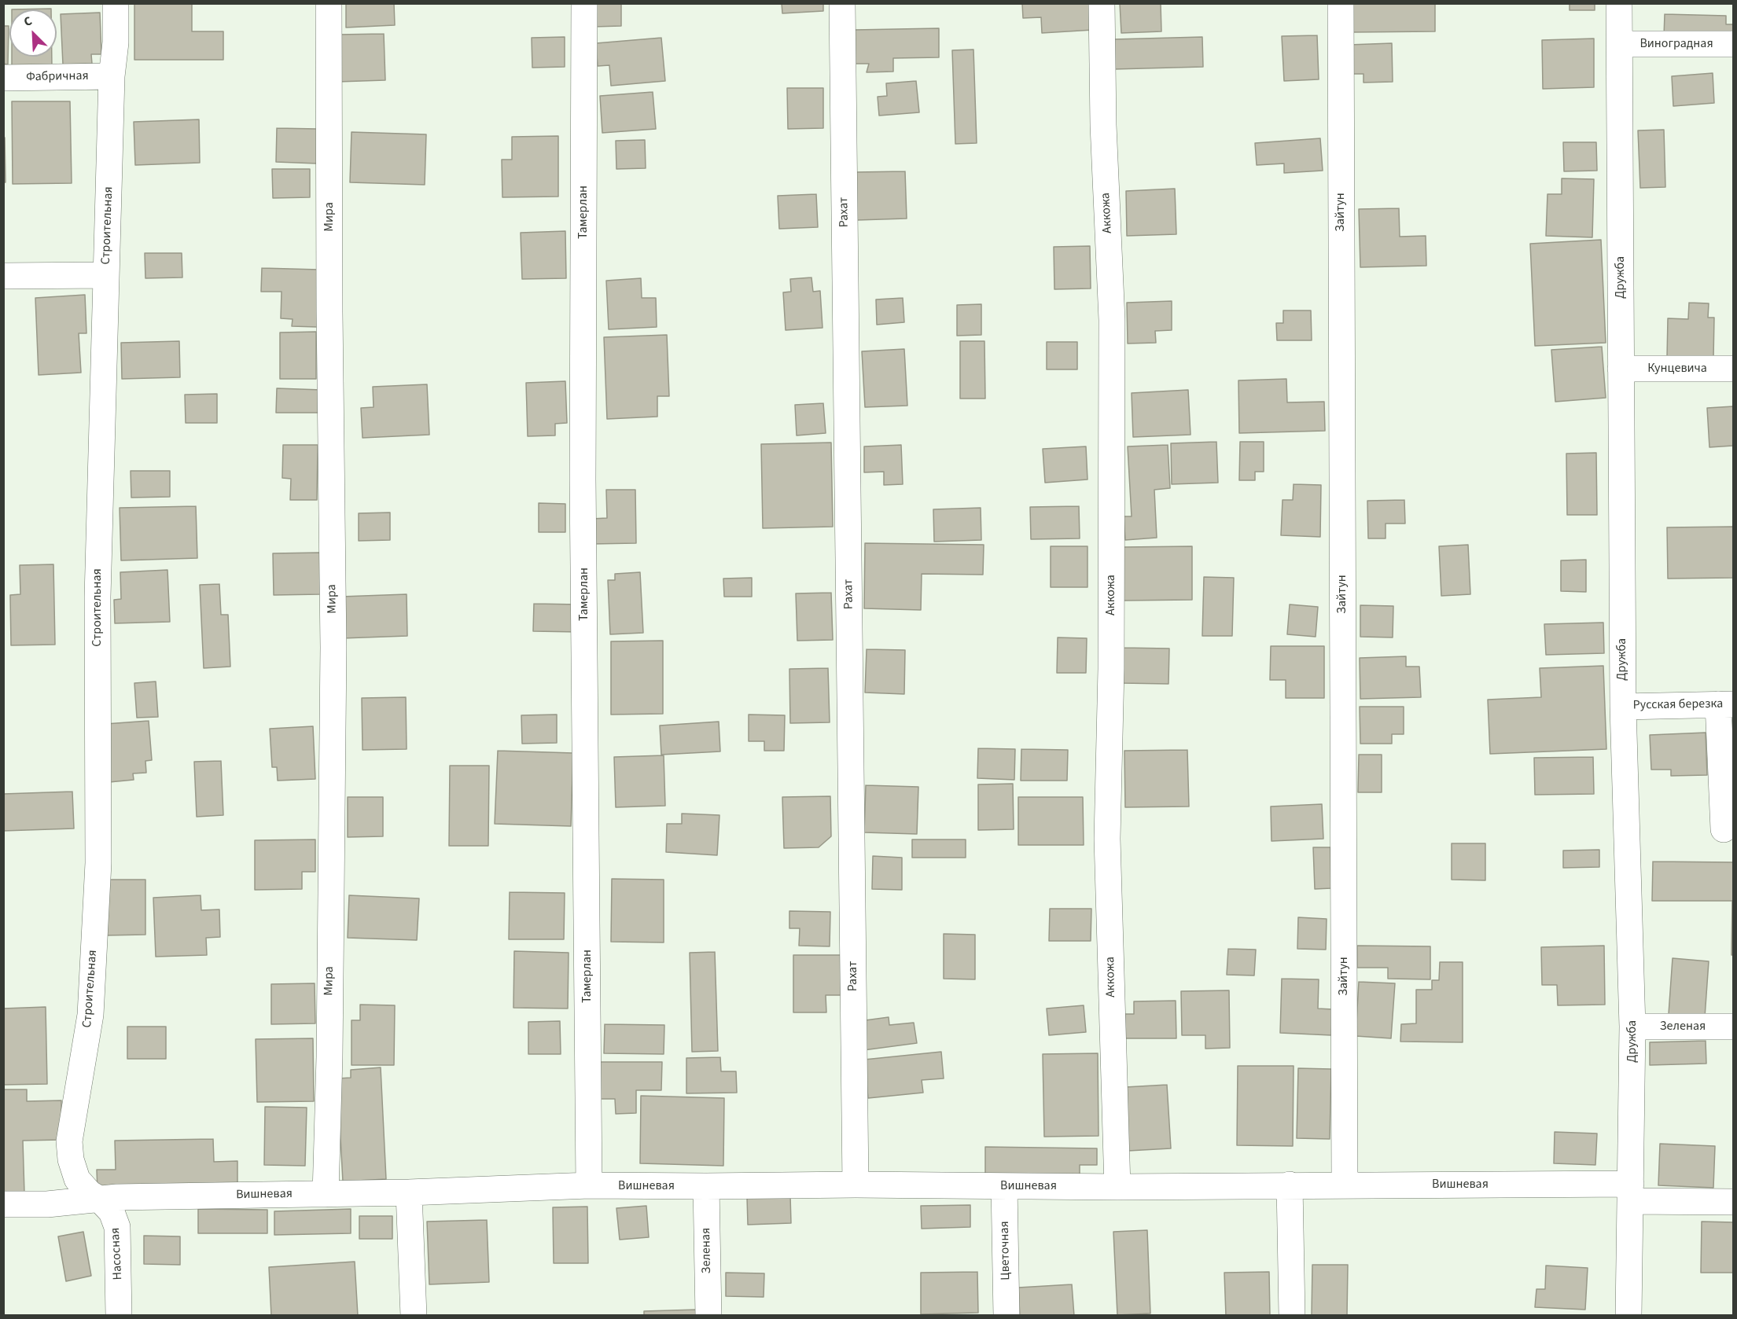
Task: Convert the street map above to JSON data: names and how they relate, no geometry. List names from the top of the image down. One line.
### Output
{"streets":{"street":["Виноградная","Фабричная","Тамерлан","Рахат","Зайтун","Аккожа","Мира","Строительная","Дружба","Кунцевича","Русская березка","Зеленая","Вишневая","Цветочная","Насосная"]},"crossings":[["Виноградная","Дружба"],["Фабричная","Строительная"],["Тамерлан","Вишневая"],["Рахат","Вишневая"],["Зайтун","Вишневая"],["Аккожа","Вишневая"],["Мира","Вишневая"],["Строительная","Вишневая"],["Строительная","Насосная"],["Дружба","Кунцевича"],["Дружба","Русская березка"],["Дружба","Зеленая"],["Дружба","Вишневая"],["Зеленая","Вишневая"],["Вишневая","Цветочная"],["Вишневая","Насосная"]],"north":"top left"}
